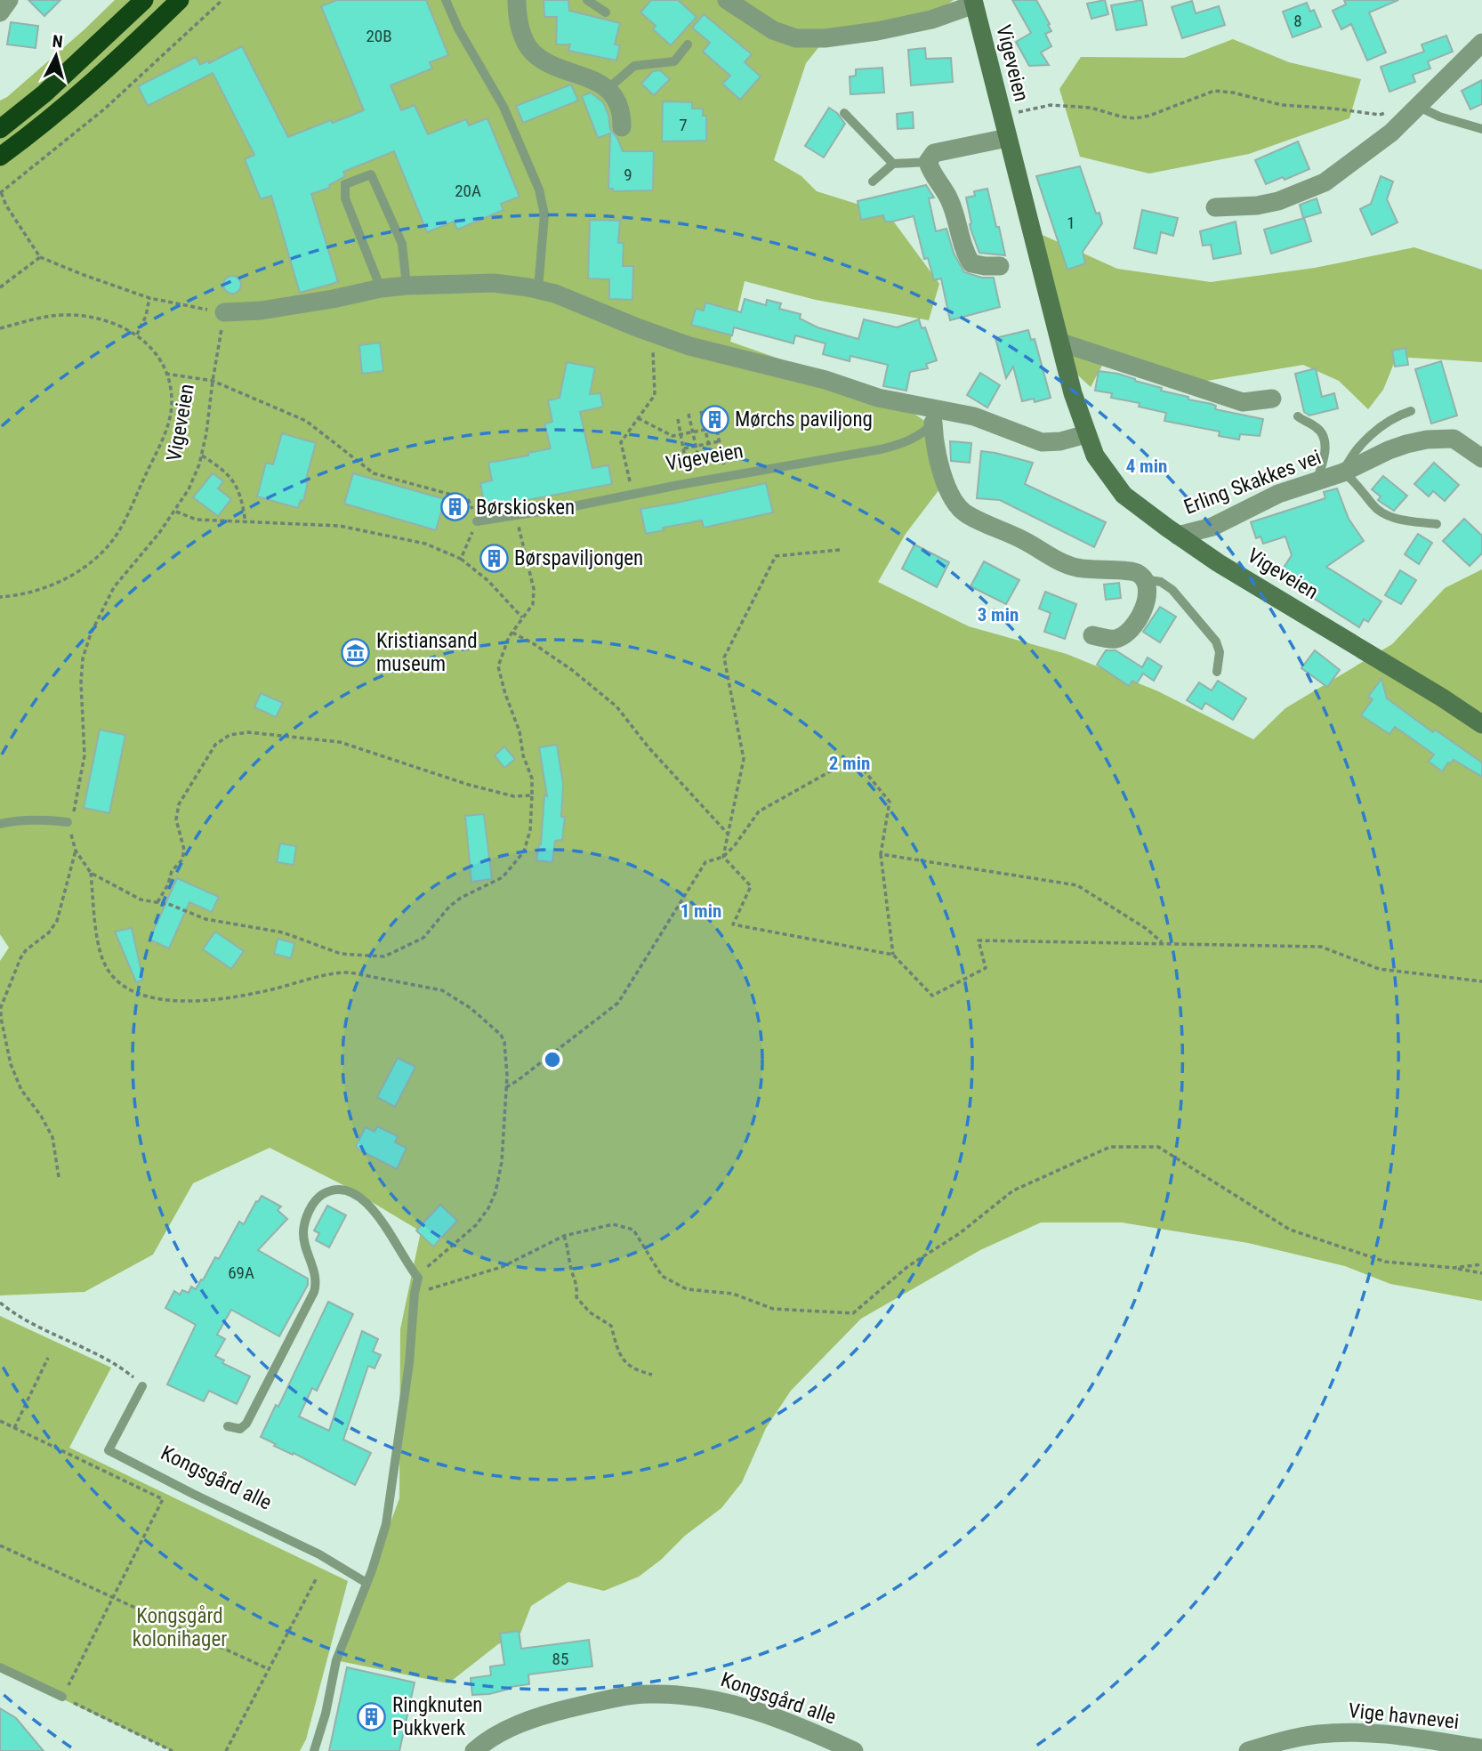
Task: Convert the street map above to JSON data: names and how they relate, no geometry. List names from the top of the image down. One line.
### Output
{"streets":{"street":["Vigeveien","Erling Skakkes vei","Kongsgård alle","Vige havnevei"]},"crossings":[["Vigeveien","Erling Skakkes vei"]],"parks":["Kongsgård kolonihager"],"places":{"building":["Mørchs paviljong","Børskiosken","Børspaviljongen","Ringknuten Pukkverk"],"museum":["Kristiansand museum"]},"house_numbers":["8","20B","7","9","20A","1","69A","85"],"north":"top","rings":["4 min","3 min","2 min","1 min"]}
